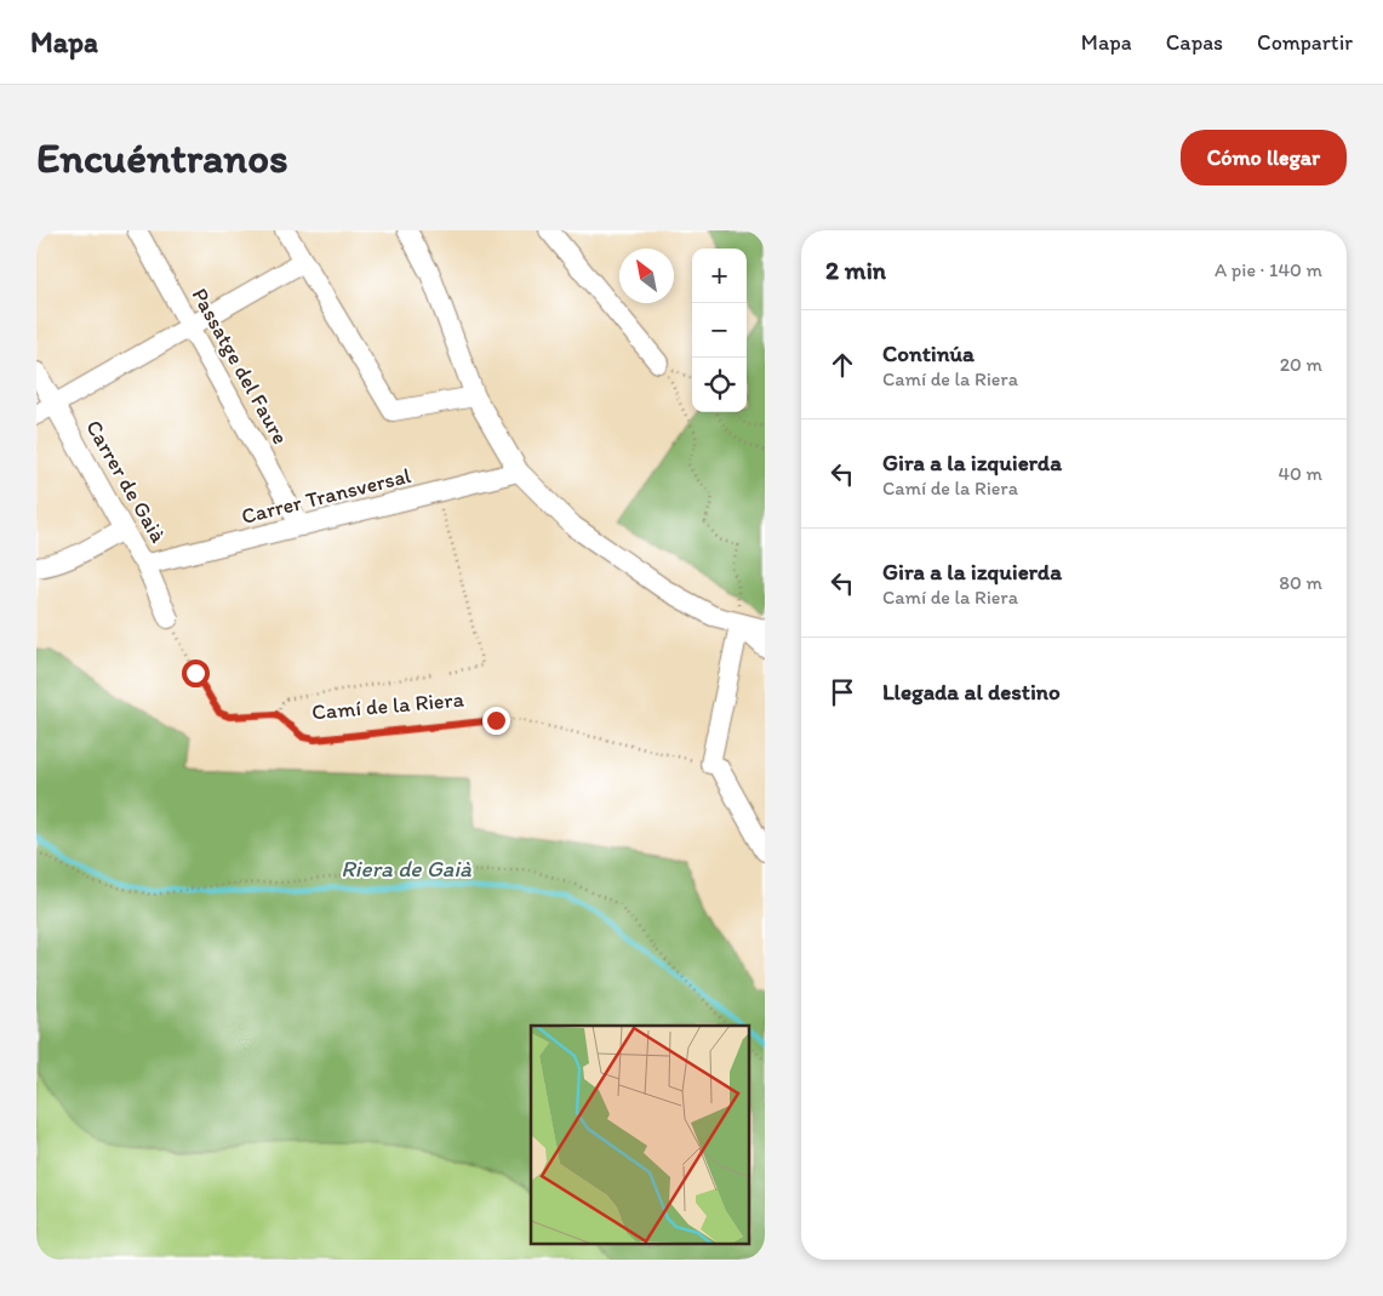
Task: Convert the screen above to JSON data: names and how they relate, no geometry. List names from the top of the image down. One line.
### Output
{"streets":{"street":["Passatge del Faure","Carrer de Gaià","Carrer Transversal"],"path":["Camí de la Riera"]},"crossings":[["Passatge del Faure","Carrer Transversal"],["Carrer de Gaià","Carrer Transversal"]],"water":["Riera de Gaià"],"north":"top left","page":{"header":"Mapa","nav":["Mapa","Capas","Compartir"],"buttons":"Cómo llegar","title":"Encuéntranos","heading":["2 min","A pie · 140 m"],"map_buttons":["+","−"],"list":[["Continúa","Camí de la Riera","20 m"],["Gira a la izquierda","Camí de la Riera","40 m"],["Gira a la izquierda","Camí de la Riera","80 m"],"Llegada al destino"]}}
